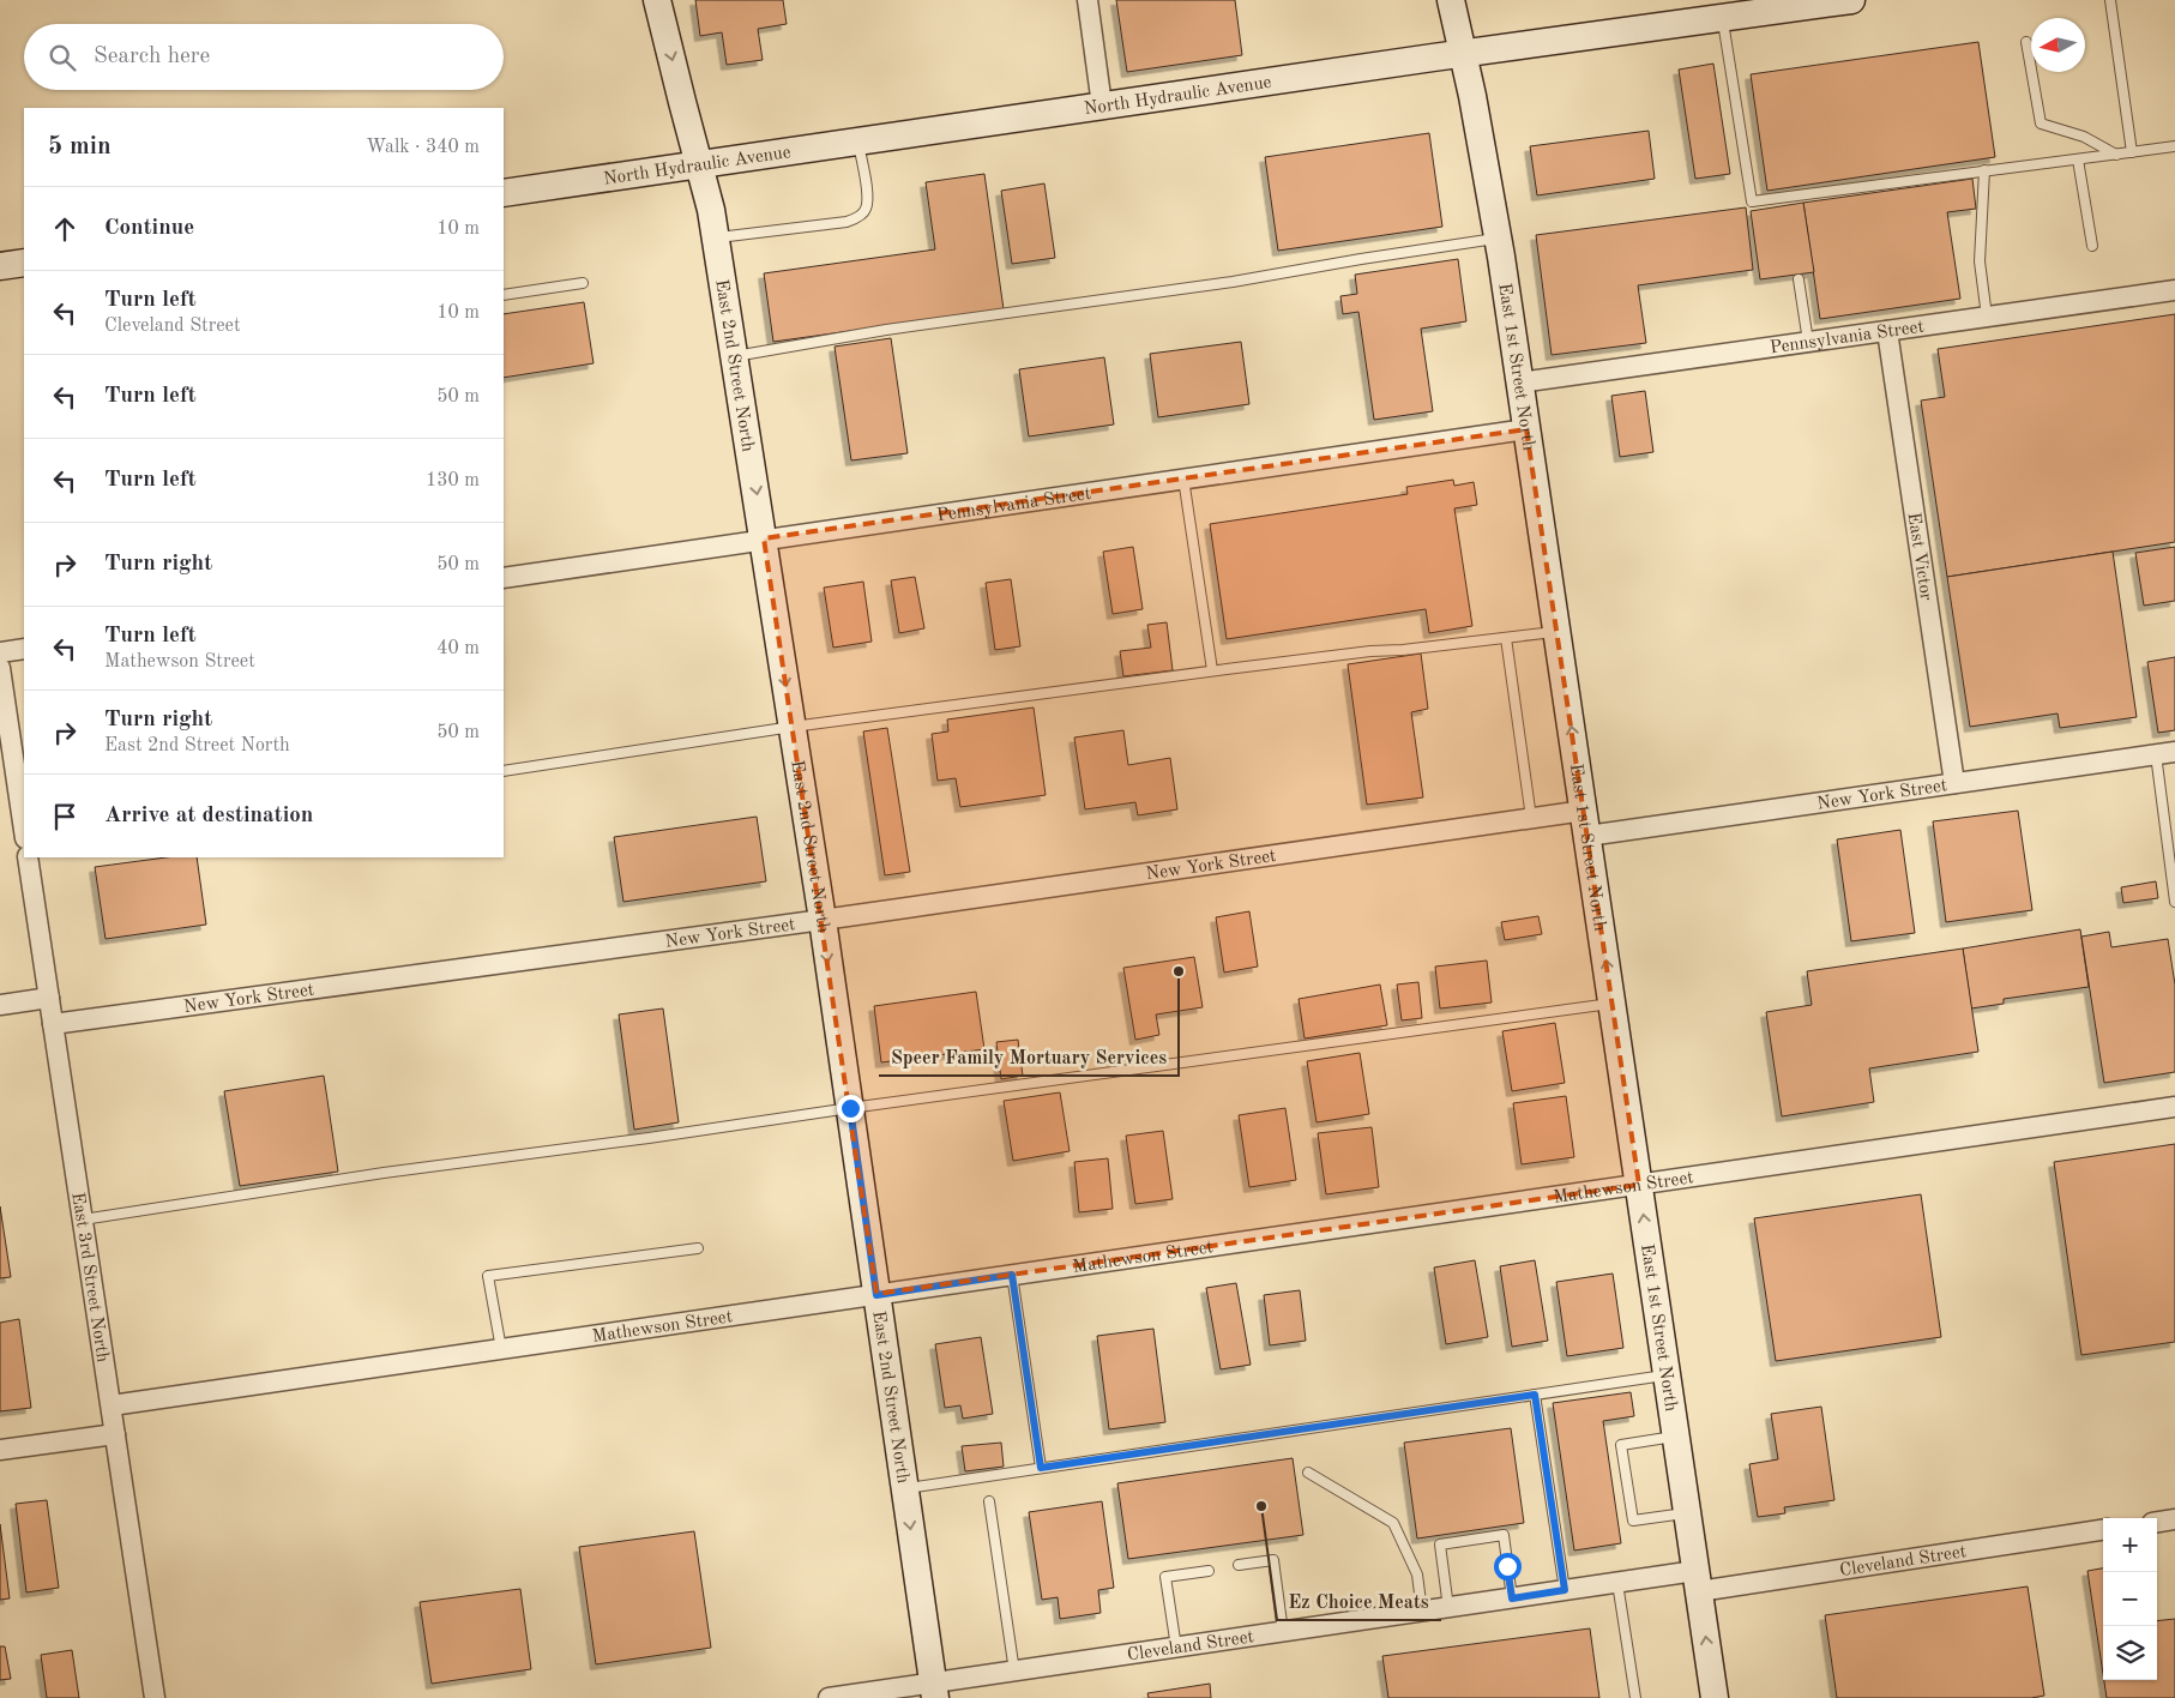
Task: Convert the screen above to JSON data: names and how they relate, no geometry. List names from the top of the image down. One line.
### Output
{"streets":{"street":["North Hydraulic Avenue","Pennsylvania Street","East 2nd Street North","East 1st Street North","East Victor","New York Street","Mathewson Street","East 3rd Street North","Cleveland Street"]},"crossings":[["North Hydraulic Avenue","East 2nd Street North"],["North Hydraulic Avenue","East 1st Street North"],["Pennsylvania Street","East 2nd Street North"],["Pennsylvania Street","East 1st Street North"],["Pennsylvania Street","East Victor"],["East 2nd Street North","New York Street"],["East 2nd Street North","Mathewson Street"],["East 2nd Street North","Cleveland Street"],["East 1st Street North","New York Street"],["East 1st Street North","Mathewson Street"],["East 1st Street North","Cleveland Street"],["East Victor","New York Street"],["New York Street","East 3rd Street North"],["Mathewson Street","East 3rd Street North"]],"one_way":["East 2nd Street North","East 1st Street North"],"places":["Speer Family Mortuary Services","Ez Choice Meats"],"north":"left","page":{"search":"Search here","heading":["5 min","Walk · 340 m"],"list":[["Continue","10 m"],["Turn left","Cleveland Street","10 m"],["Turn left","50 m"],["Turn left","130 m"],["Turn right","50 m"],["Turn left","Mathewson Street","40 m"],["Turn right","East 2nd Street North","50 m"],"Arrive at destination"],"map_buttons":["+","−"]}}
